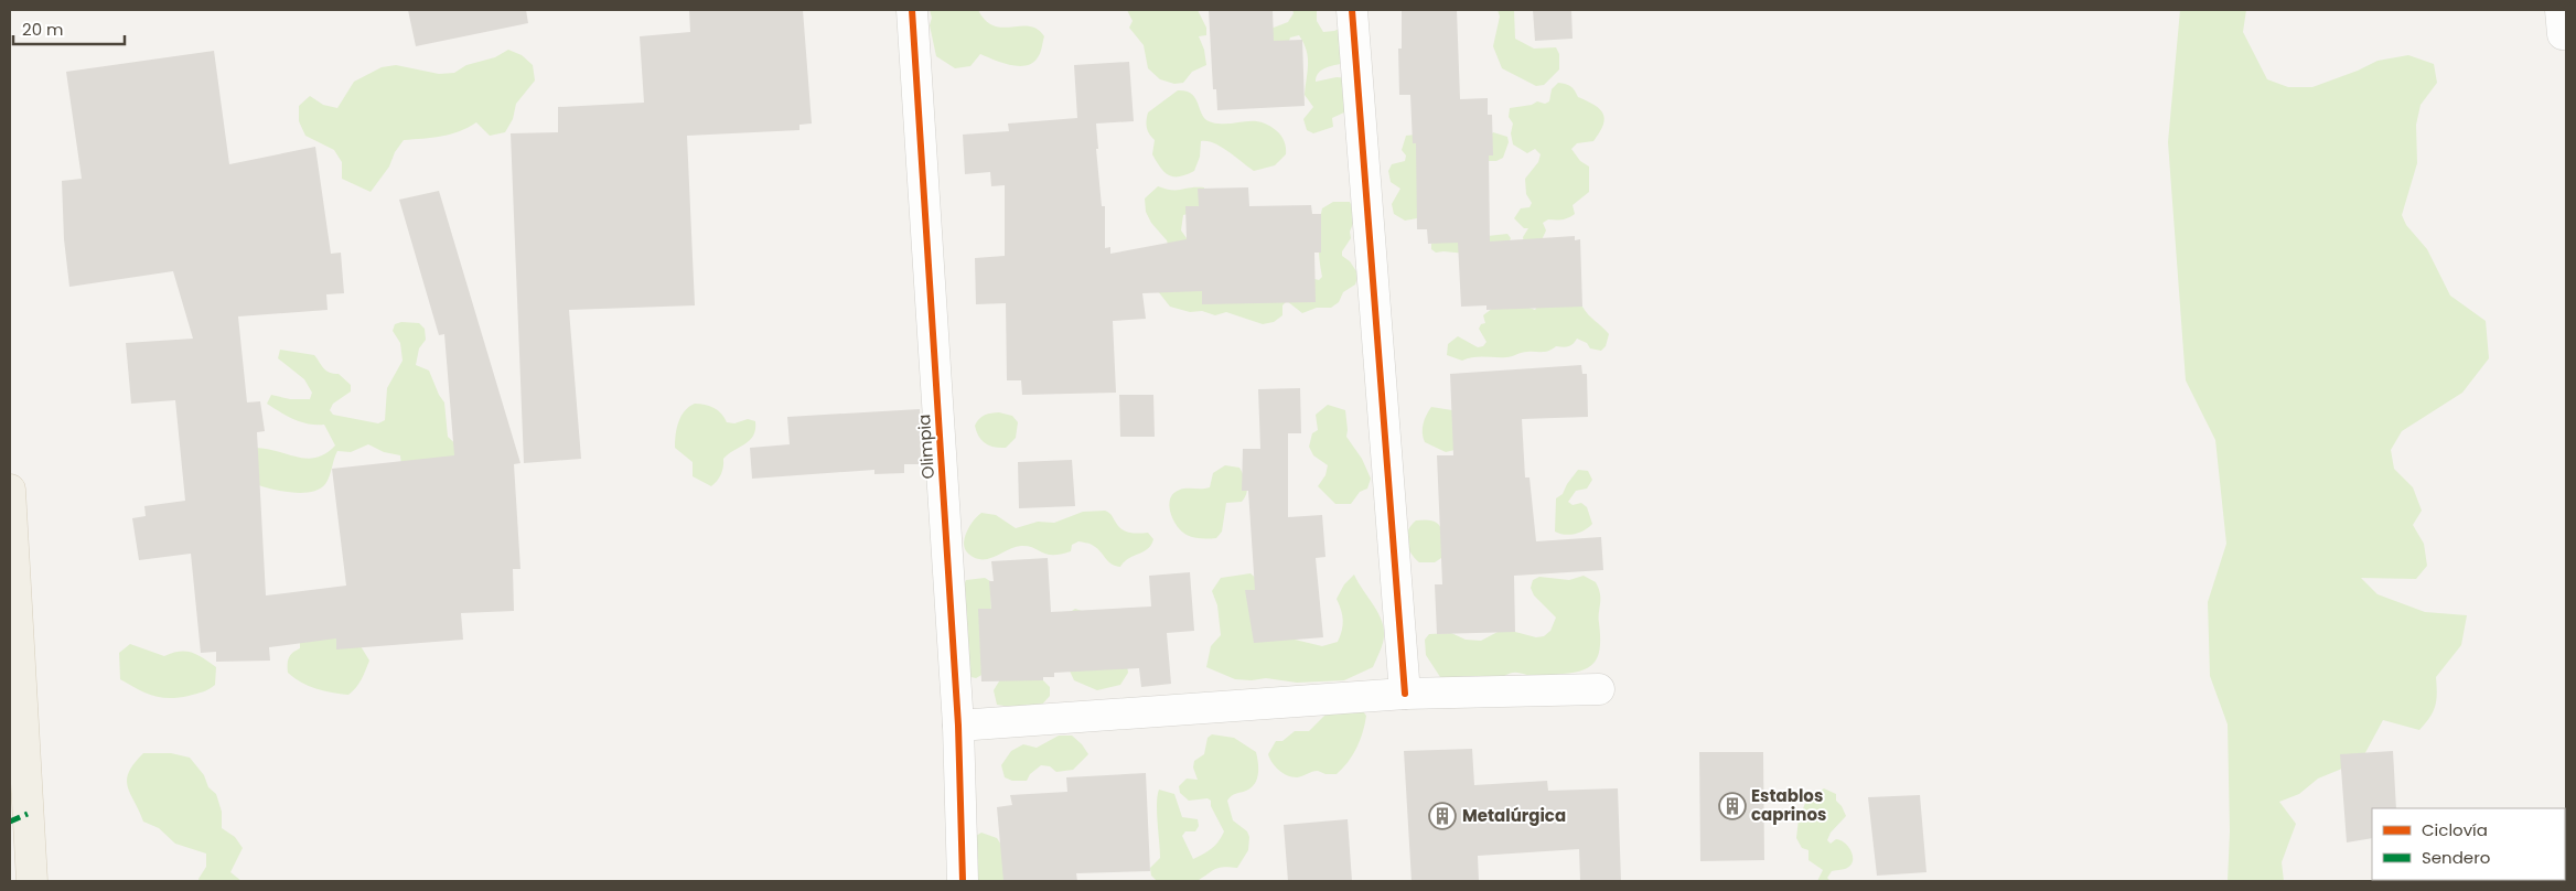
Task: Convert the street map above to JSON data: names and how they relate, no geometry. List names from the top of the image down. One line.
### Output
{"streets":{"street":["Olimpia"]},"places":{"building":["Establos caprinos","Metalúrgica"]},"legend":["Ciclovía","Sendero"],"scale_bar":"20 m"}
